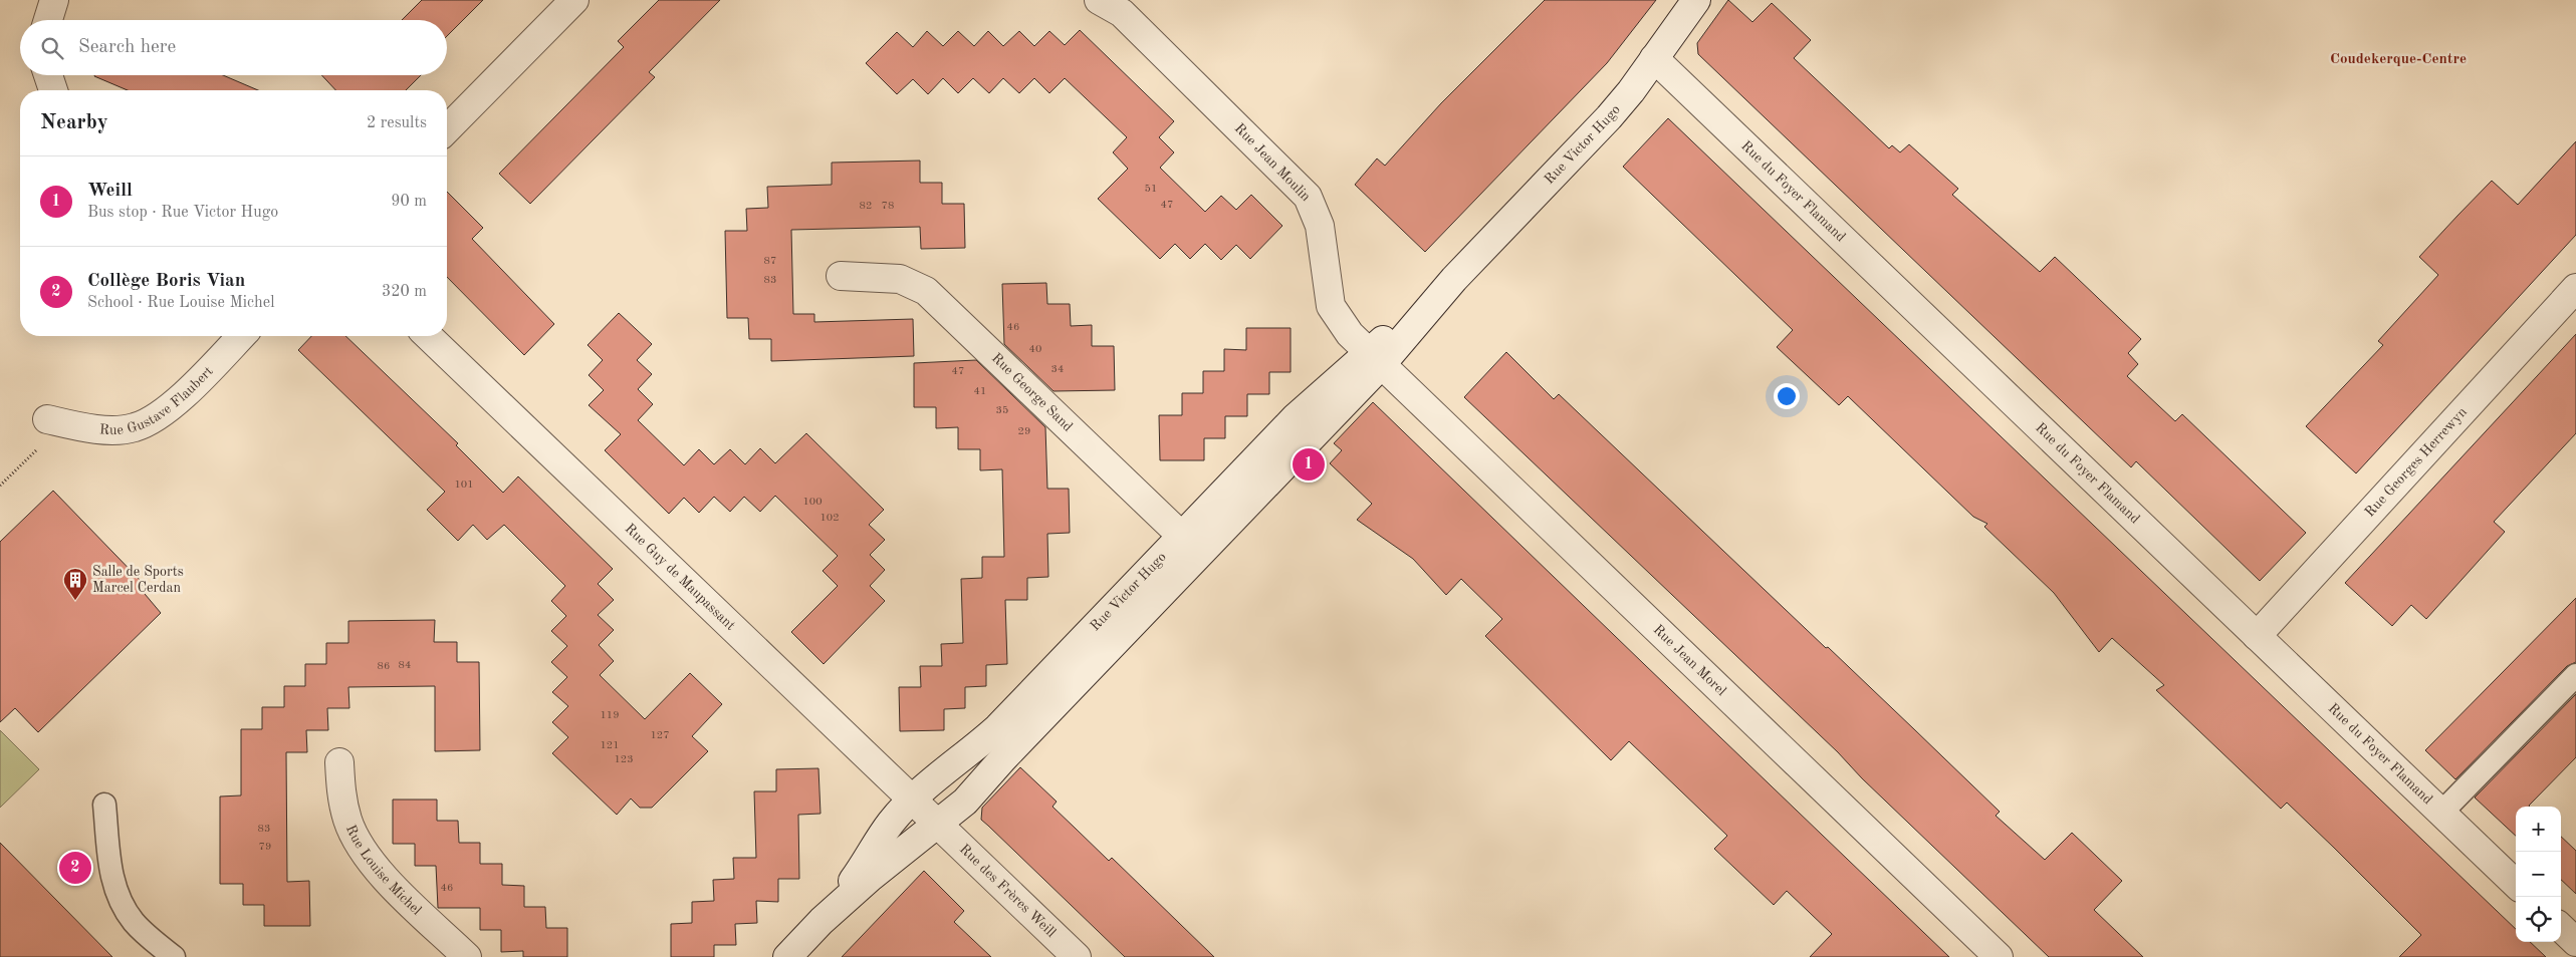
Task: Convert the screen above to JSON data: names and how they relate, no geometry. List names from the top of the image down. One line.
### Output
{"streets":{"street":["Rue Victor Hugo","Rue Jean Moulin","Rue du Foyer Flamand","Rue George Sand","Rue Gustave Flaubert","Rue Georges Herrewyn","Rue Guy de Maupassant","Rue Jean Morel","Rue Louise Michel","Rue des Frères Weill"]},"crossings":[["Rue Victor Hugo","Rue Jean Moulin"],["Rue Victor Hugo","Rue du Foyer Flamand"],["Rue Victor Hugo","Rue George Sand"],["Rue Victor Hugo","Rue Guy de Maupassant"],["Rue Victor Hugo","Rue Jean Morel"],["Rue Victor Hugo","Rue des Frères Weill"],["Rue Jean Moulin","Rue Jean Morel"],["Rue du Foyer Flamand","Rue Georges Herrewyn"],["Rue Guy de Maupassant","Rue des Frères Weill"]],"districts":["Coudekerque-Centre"],"places":{"building":["Salle de Sports Marcel Cerdan"]},"house_numbers":["51","47","82","78","87","83","46","40","34","47","41","35","29","101","100","102","84","86","119","127","121","123","83","79","46"],"page":{"search":"Search here","heading":["Nearby","2 results"],"list":[{"mark":"1","name":"Weill","note":"Bus stop · Rue Victor Hugo","value":"90 m"},{"mark":"2","name":"Collège Boris Vian","note":"School · Rue Louise Michel","value":"320 m"}],"pins":["1","2"],"map_buttons":["+","−"]}}
